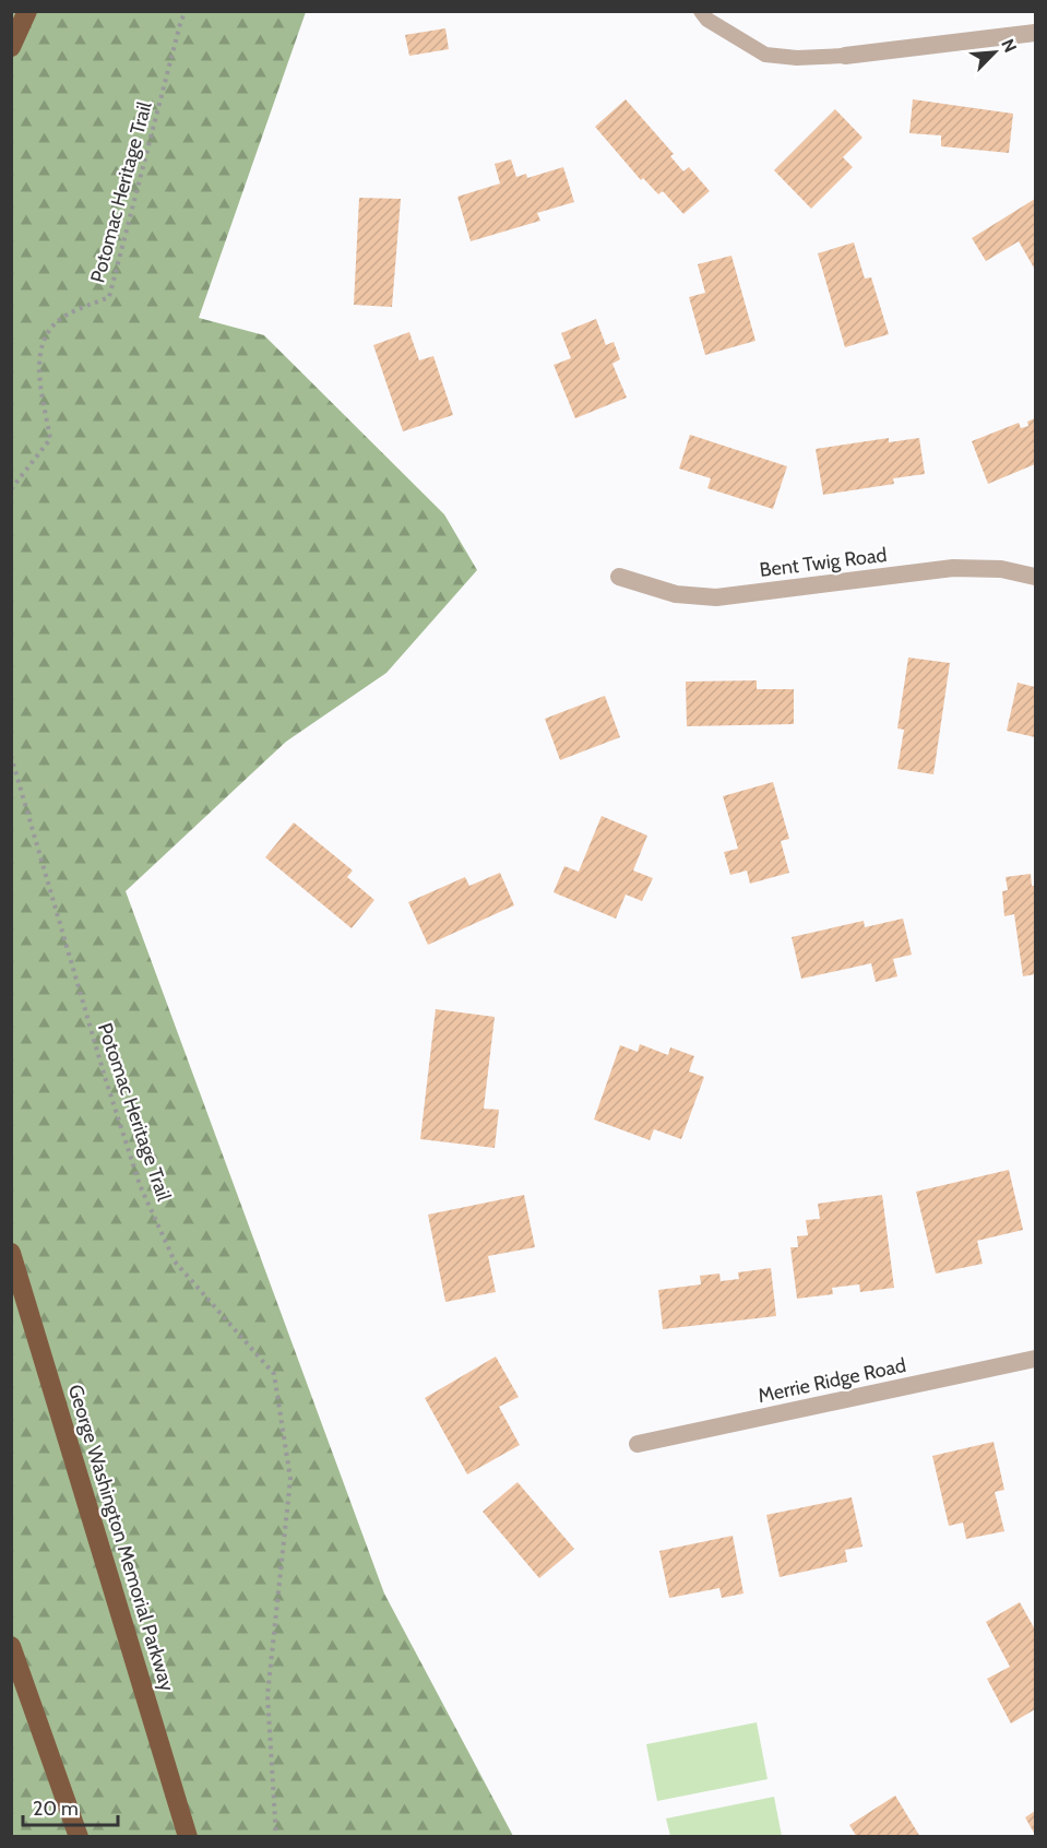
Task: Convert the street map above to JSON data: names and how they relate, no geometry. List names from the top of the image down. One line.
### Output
{"streets":{"highway":["George Washington Memorial Parkway"],"street":["Bent Twig Road","Merrie Ridge Road"],"path":["Potomac Heritage Trail"]},"scale_bar":"20 m","north":"top right"}
